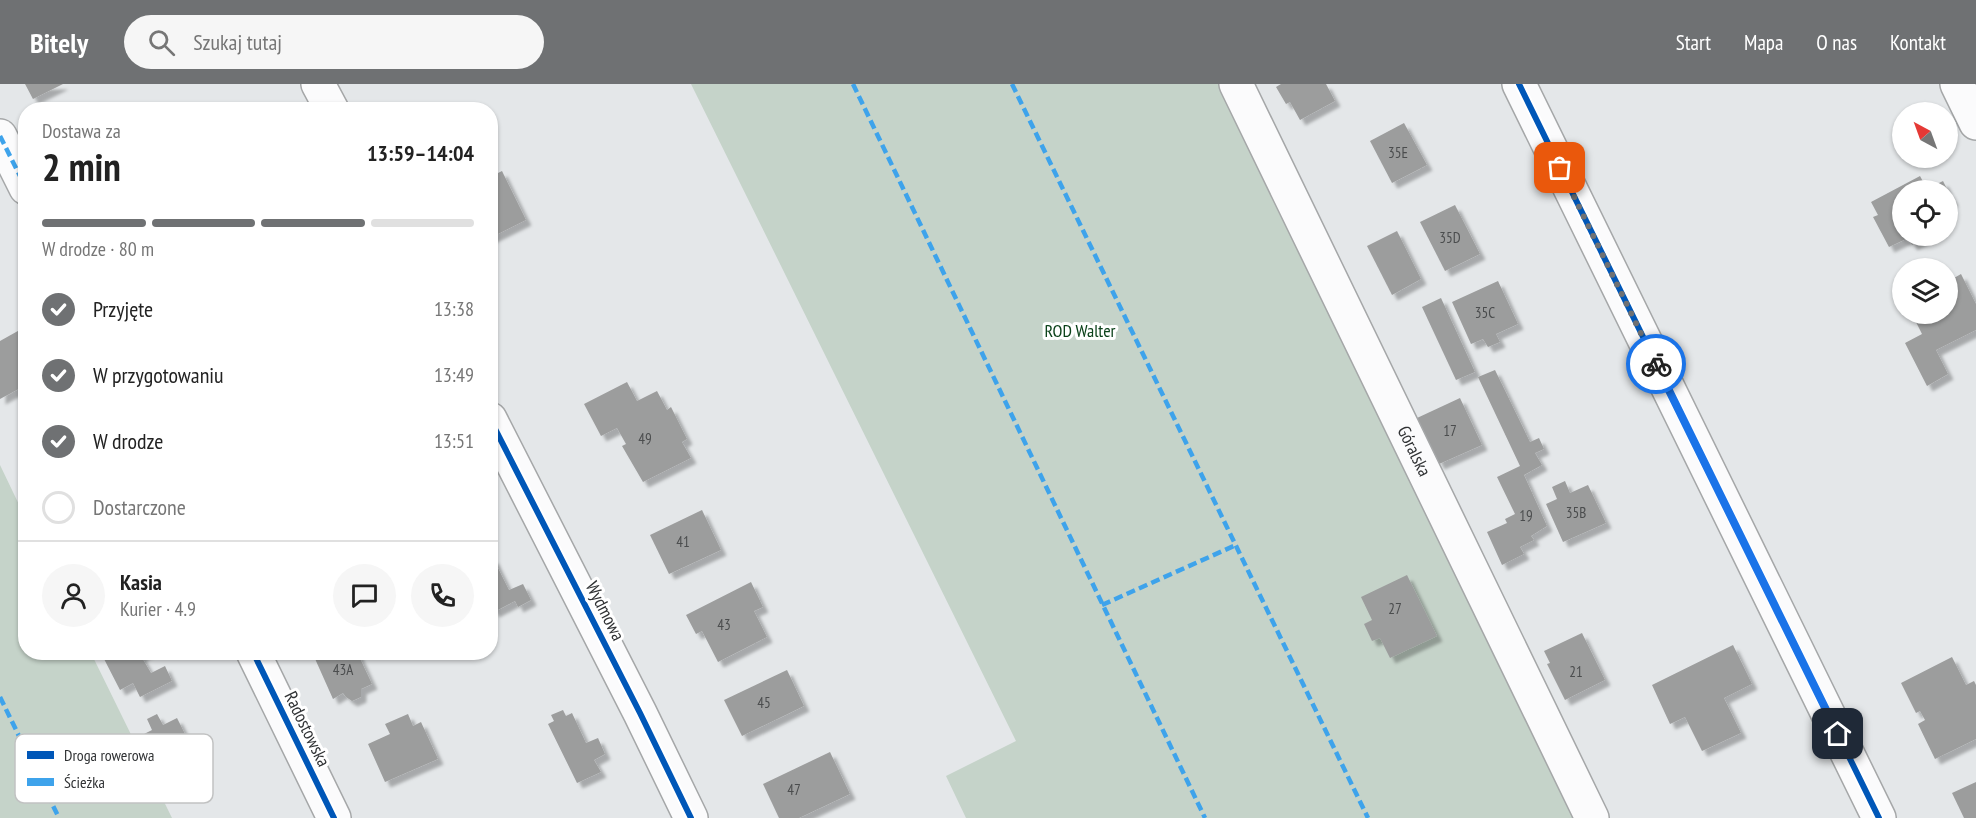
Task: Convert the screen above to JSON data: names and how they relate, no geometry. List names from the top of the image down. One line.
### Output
{"streets":{"street":["Góralska","Wydmowa","Radostowska"]},"parks":["ROD Walter"],"house_numbers":["35E","35D","35C","17","49","35B","19","41","27","43","43A","21","45","47"],"legend":["Droga rowerowa","Ścieżka"],"north":"top left","page":{"header":"Bitely","search":"Szukaj tutaj","nav":["Start","Mapa","O nas","Kontakt"],"heading":["2 min","Dostawa za","13:59–14:04"],"panel":["Kasia","Kurier · 4.9"],"bar":"W drodze · 80 m","list":[["Przyjęte","13:38"],["W przygotowaniu","13:49"],["W drodze","13:51"],"Dostarczone"]}}
